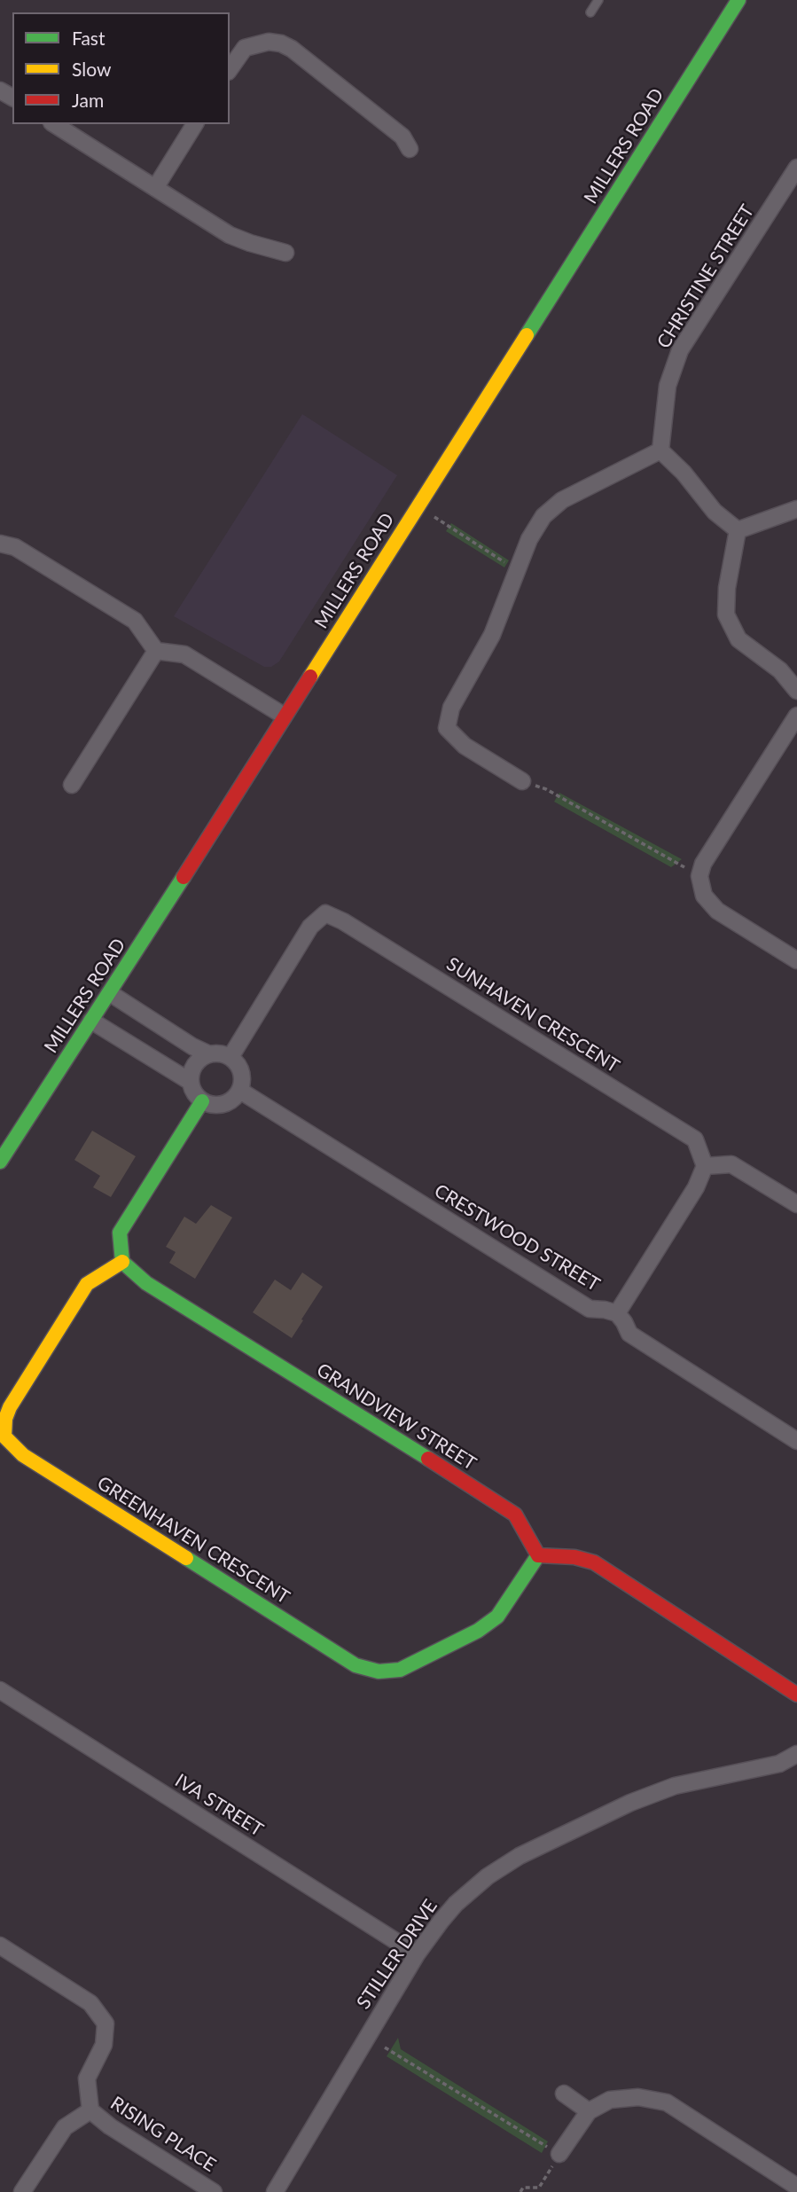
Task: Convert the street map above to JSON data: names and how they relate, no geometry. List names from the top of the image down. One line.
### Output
{"streets":{"street":["MILLERS ROAD","CHRISTINE STREET","SUNHAVEN CRESCENT","CRESTWOOD STREET","GRANDVIEW STREET","GREENHAVEN CRESCENT","IVA STREET","STILLER DRIVE","RISING PLACE"]},"crossings":[["SUNHAVEN CRESCENT","CRESTWOOD STREET"],["GRANDVIEW STREET","GREENHAVEN CRESCENT"],["IVA STREET","STILLER DRIVE"]],"legend":["Fast","Slow","Jam"]}
